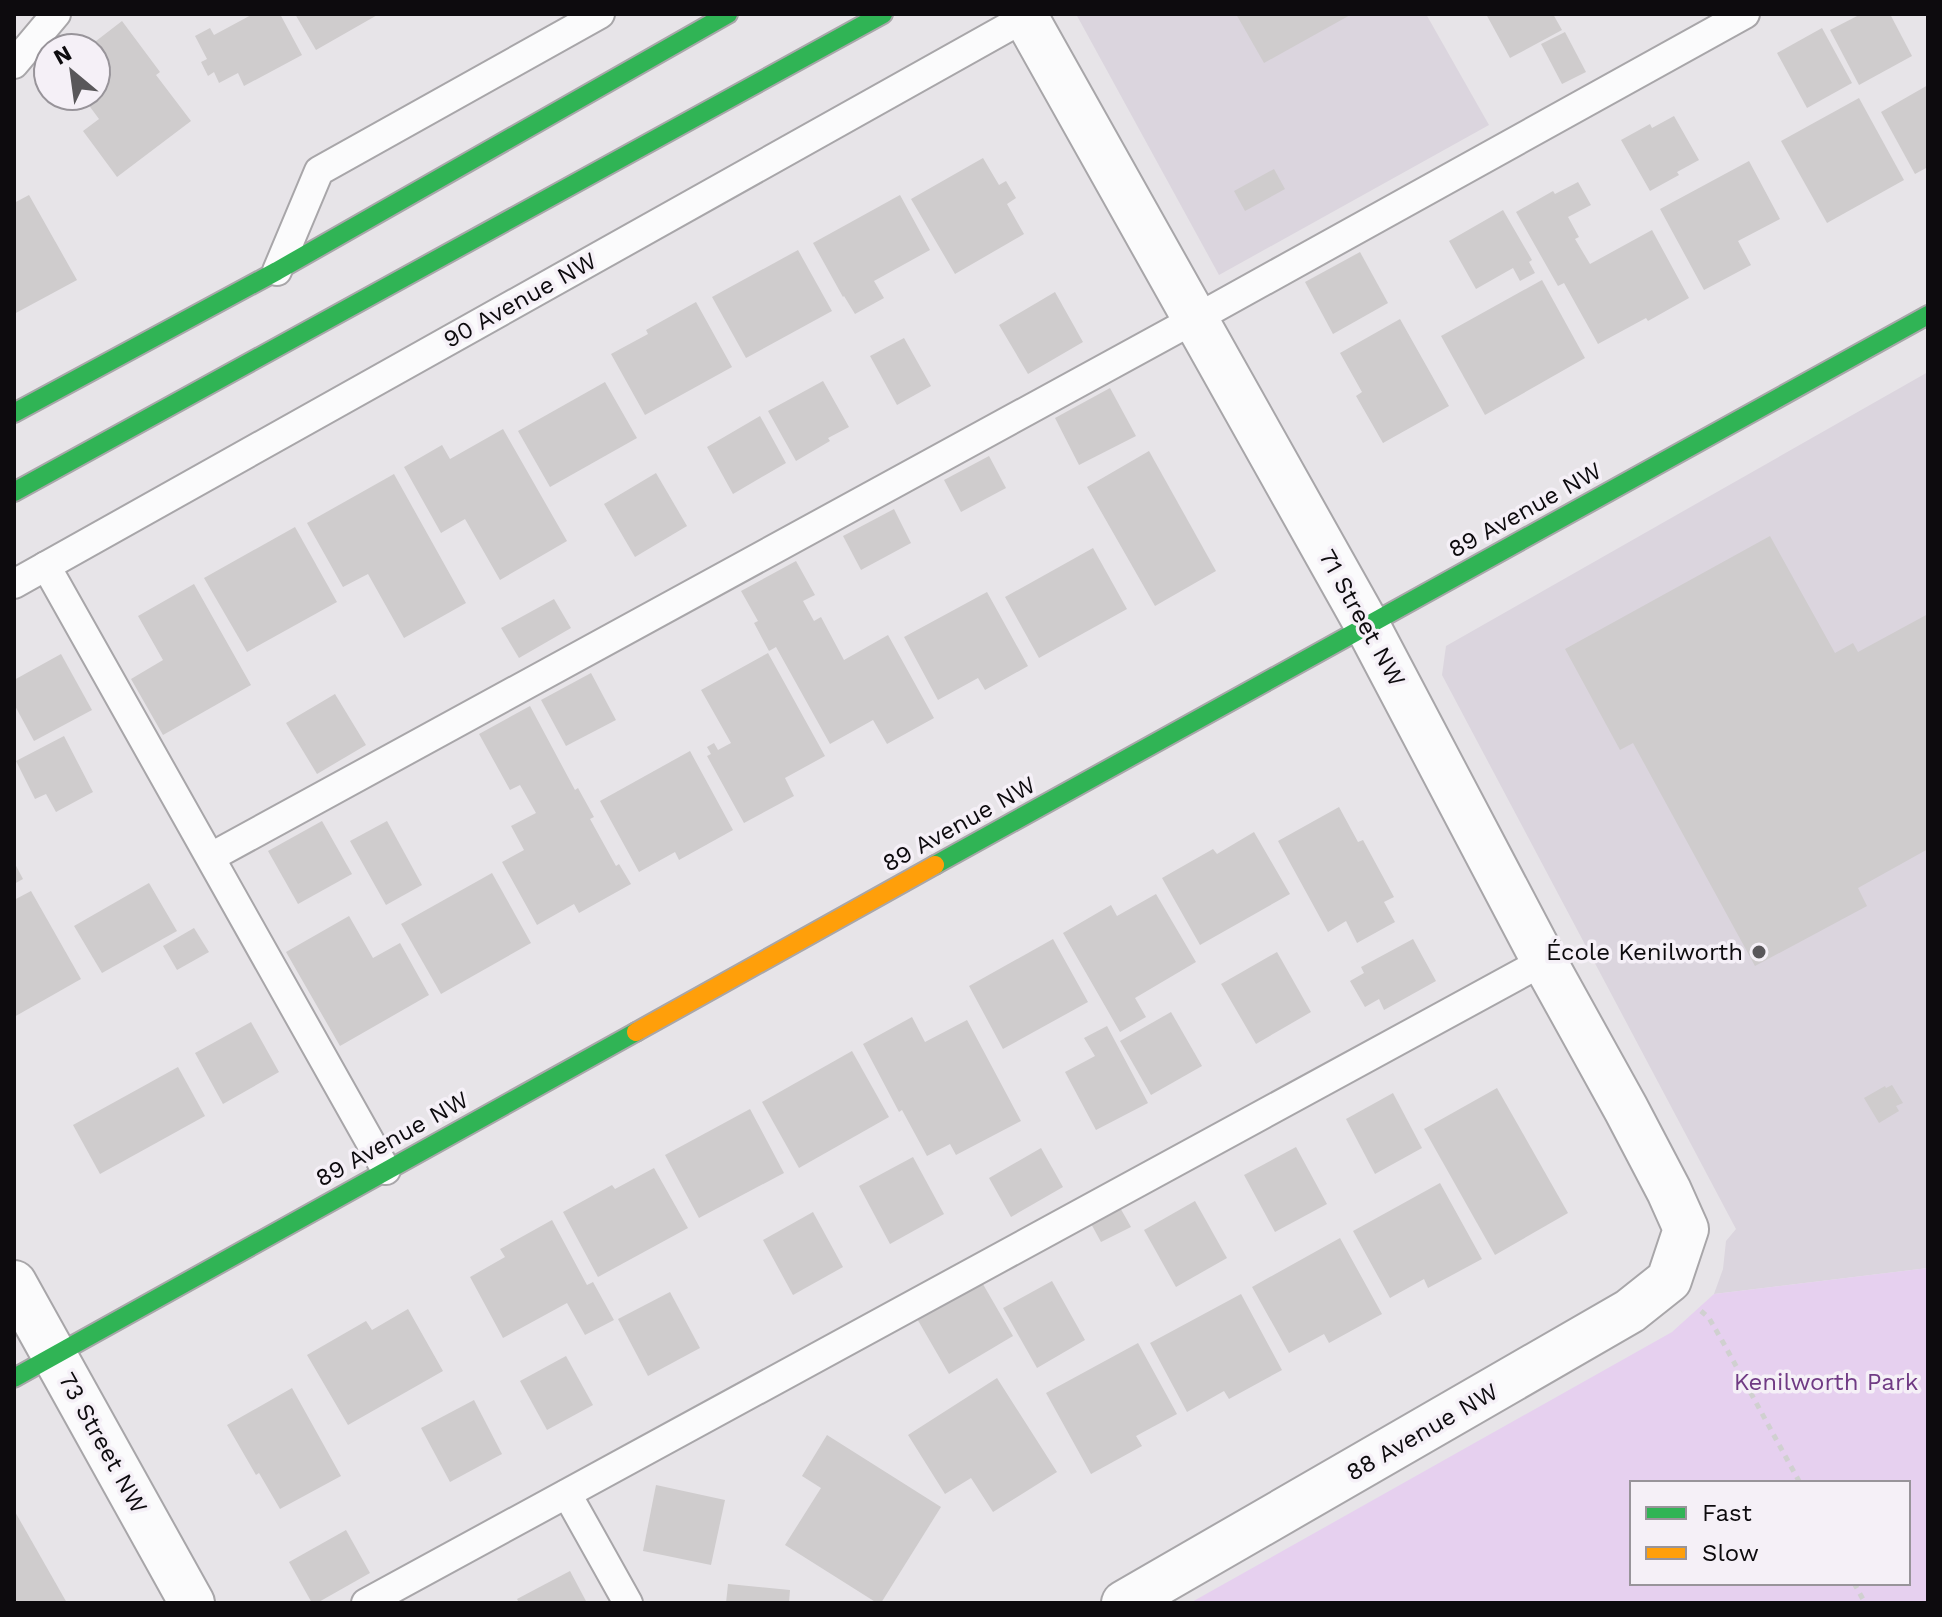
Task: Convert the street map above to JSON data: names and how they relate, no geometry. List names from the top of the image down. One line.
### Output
{"streets":{"street":["89 Avenue NW","71 Street NW","88 Avenue NW","73 Street NW"],"lane":["90 Avenue NW"]},"crossings":[["90 Avenue NW","71 Street NW"],["89 Avenue NW","71 Street NW"],["89 Avenue NW","73 Street NW"],["71 Street NW","88 Avenue NW"]],"parks":["Kenilworth Park"],"places":["École Kenilworth"],"legend":["Fast","Slow"],"north":"top left"}
